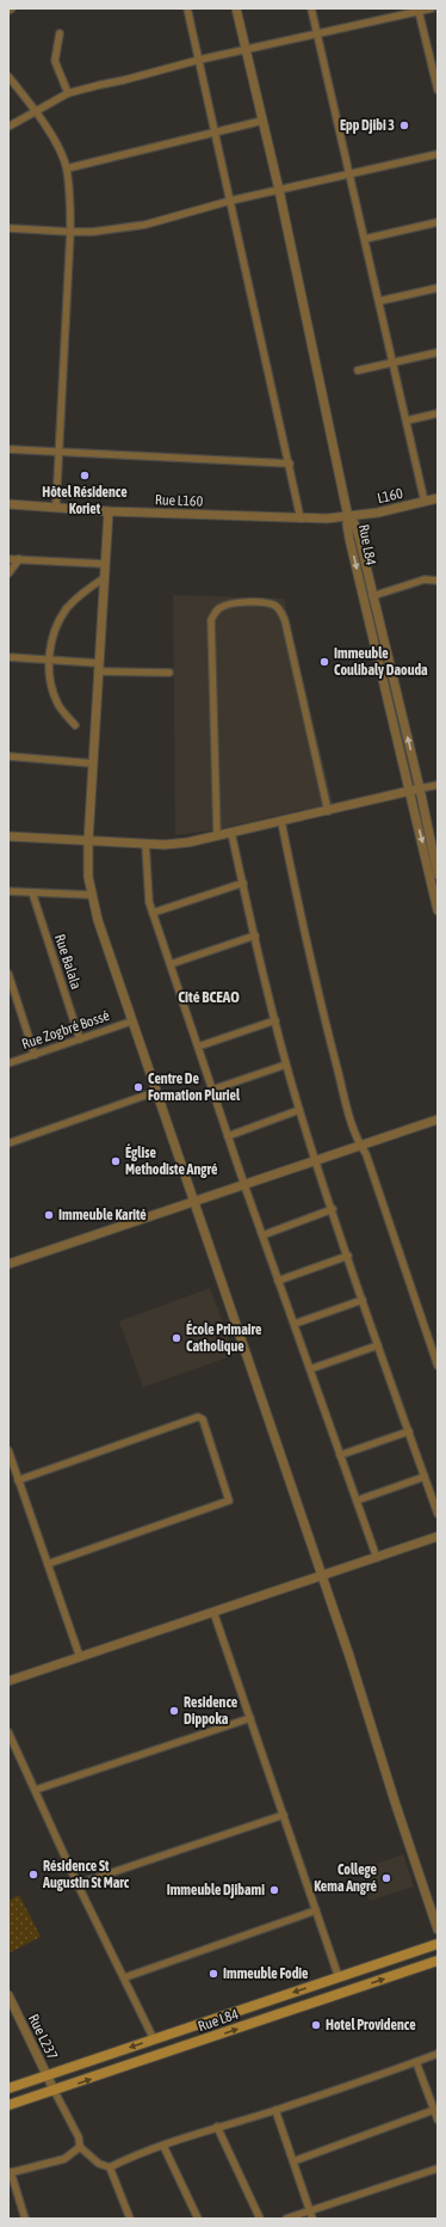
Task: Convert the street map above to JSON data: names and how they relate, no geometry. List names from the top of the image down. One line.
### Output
{"streets":{"main road":["Rue L84"],"street":["L160","Rue L160","Rue Balala","Rue Zogbré Bossé","Rue L237"]},"crossings":[["L160","Rue L160"],["L160","Rue L84"],["Rue L160","Rue L84"],["Rue L84","Rue L237"],["Rue Balala","Rue Zogbré Bossé"]],"districts":["Cité BCEAO"],"places":["Epp Djibi 3","Hôtel Résidence Koriet","Immeuble Coulibaly Daouda","Centre De Formation Pluriel","Église Methodiste Angré","Immeuble Karité","École Primaire Catholique","Residence Dippoka","Résidence St Augustin St Marc","College Kema Angré","Immeuble Djibami","Immeuble Fodie","Hotel Providence"]}
